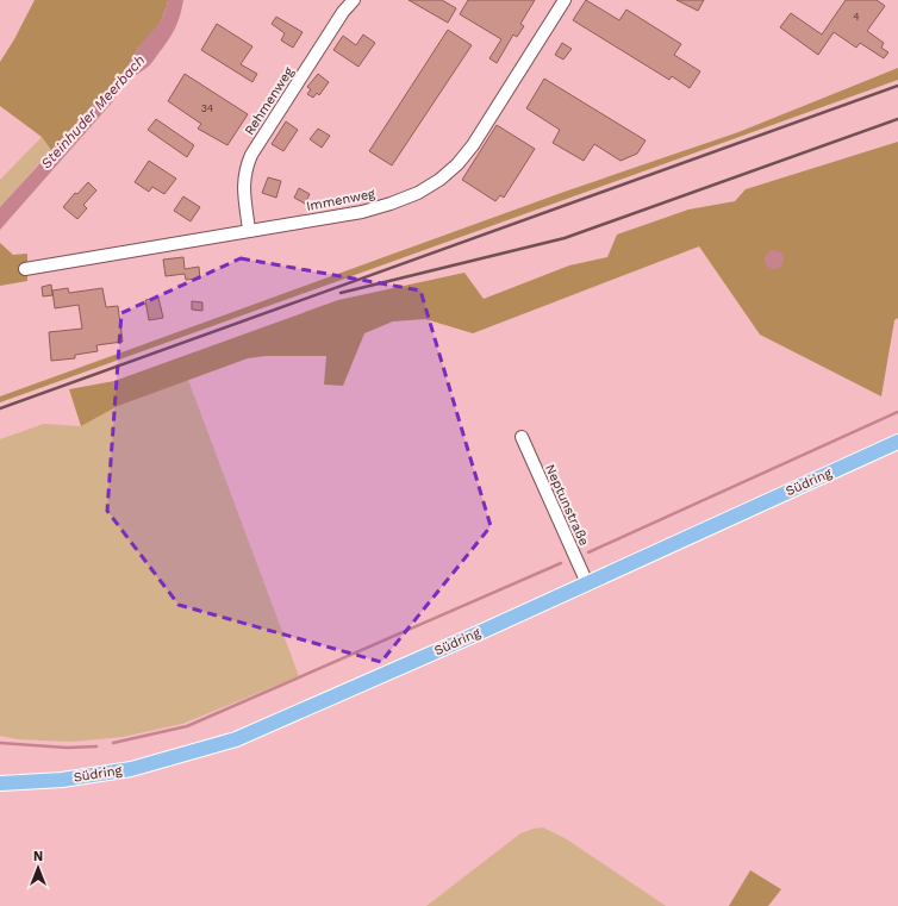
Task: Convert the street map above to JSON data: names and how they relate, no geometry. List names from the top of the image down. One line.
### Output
{"streets":{"main road":["Südring"],"street":["Rehmenweg","Immenweg","Neptunstraße"]},"crossings":[["Rehmenweg","Immenweg"],["Südring","Neptunstraße"]],"water":["Steinhuder Meerbach"],"house_numbers":["4","34"],"north":"top"}
